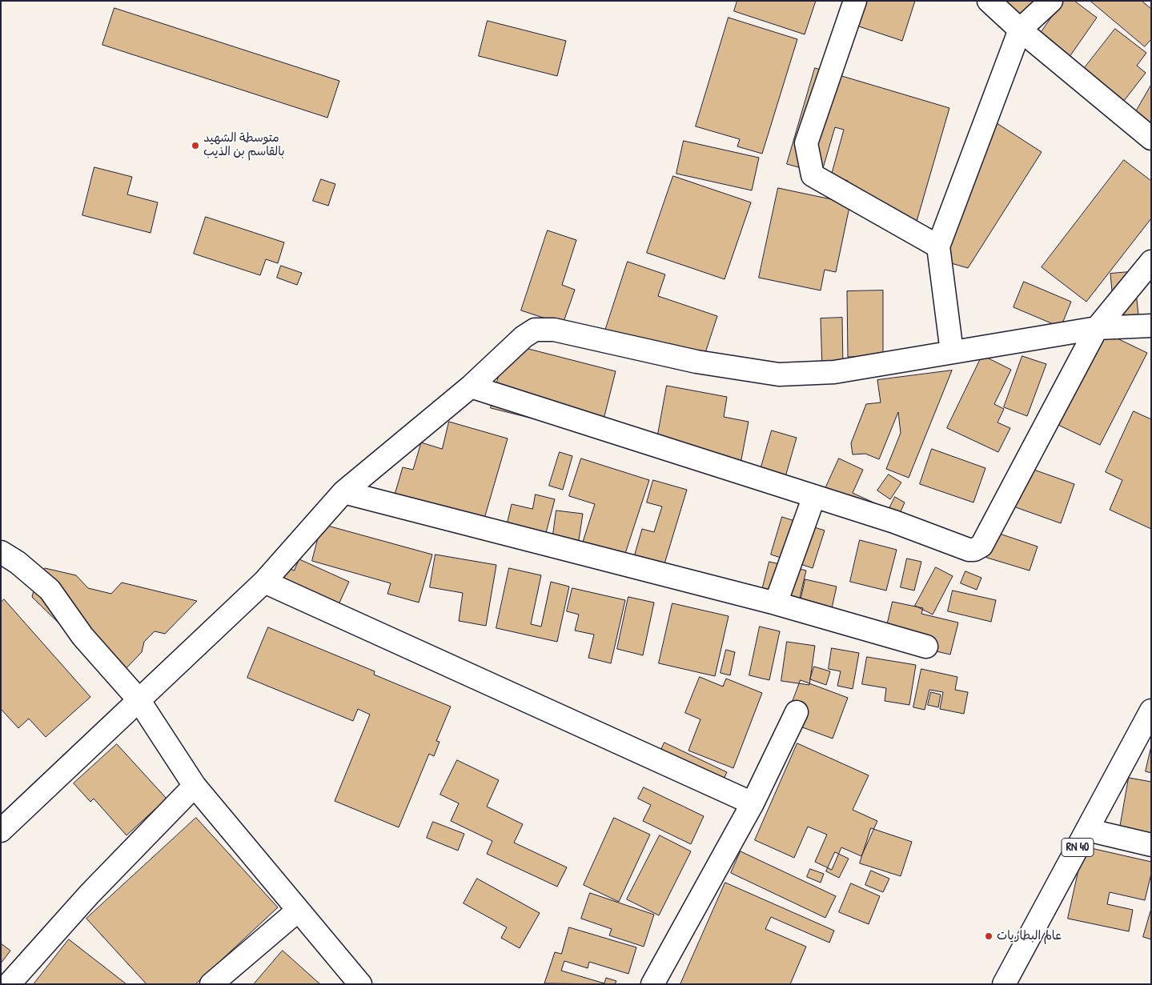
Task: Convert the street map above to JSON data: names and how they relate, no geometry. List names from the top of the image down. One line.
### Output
{"streets":{"street":["RN 40"]},"places":["متوسطة الشهيد بالقاسم بن الذيب","عالم البطاريات"]}
